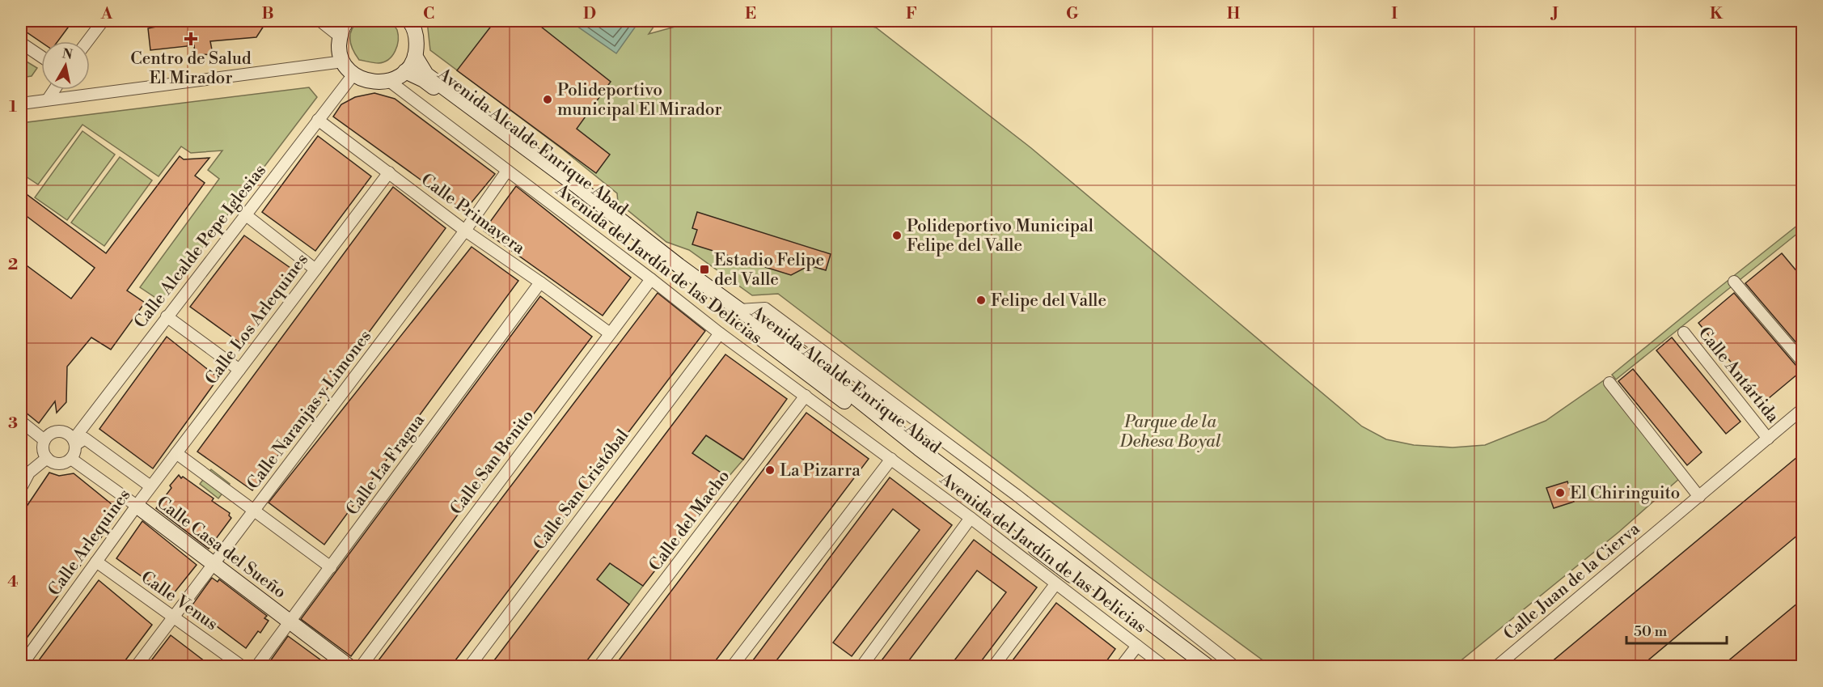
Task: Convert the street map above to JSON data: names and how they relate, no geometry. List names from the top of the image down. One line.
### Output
{"streets":{"main road":["Avenida Alcalde Enrique Abad","Calle Casa del Sueño"],"street":["Calle Primavera","Calle Alcalde Pepe Iglesias","Avenida del Jardín de las Delicias","Calle Los Arlequines","Calle Antártida","Calle Naranjas y Limones","Calle San Benito","Calle La Fragua","Calle San Cristóbal","Calle del Macho","Calle Arlequines","Calle Juan de la Cierva","Calle Venus"]},"crossings":[["Calle Primavera","Calle Alcalde Pepe Iglesias"],["Calle Primavera","Calle Los Arlequines"],["Calle Primavera","Calle Naranjas y Limones"],["Calle Primavera","Calle San Benito"],["Calle Primavera","Calle La Fragua"],["Calle Alcalde Pepe Iglesias","Calle Casa del Sueño"],["Avenida del Jardín de las Delicias","Calle Naranjas y Limones"],["Avenida del Jardín de las Delicias","Calle San Benito"],["Avenida del Jardín de las Delicias","Calle San Cristóbal"],["Avenida del Jardín de las Delicias","Calle del Macho"],["Calle Los Arlequines","Calle Arlequines"],["Calle Antártida","Calle Juan de la Cierva"],["Calle Naranjas y Limones","Calle Casa del Sueño"],["Calle Naranjas y Limones","Calle Venus"],["Calle La Fragua","Calle Casa del Sueño"],["Calle Arlequines","Calle Casa del Sueño"],["Calle Arlequines","Calle Venus"]],"parks":["Parque de la Dehesa Boyal"],"places":{"health":["Centro de Salud El Mirador"],"other":["Polideportivo municipal El Mirador","Polideportivo Municipal Felipe del Valle","Felipe del Valle","La Pizarra","El Chiringuito"],"transit":["Estadio Felipe del Valle"]},"scale_bar":"50 m","north":"top","grid":{"columns":["A","B","C","D","E","F","G","H","I","J","K"],"rows":["1","2","3","4"]}}
